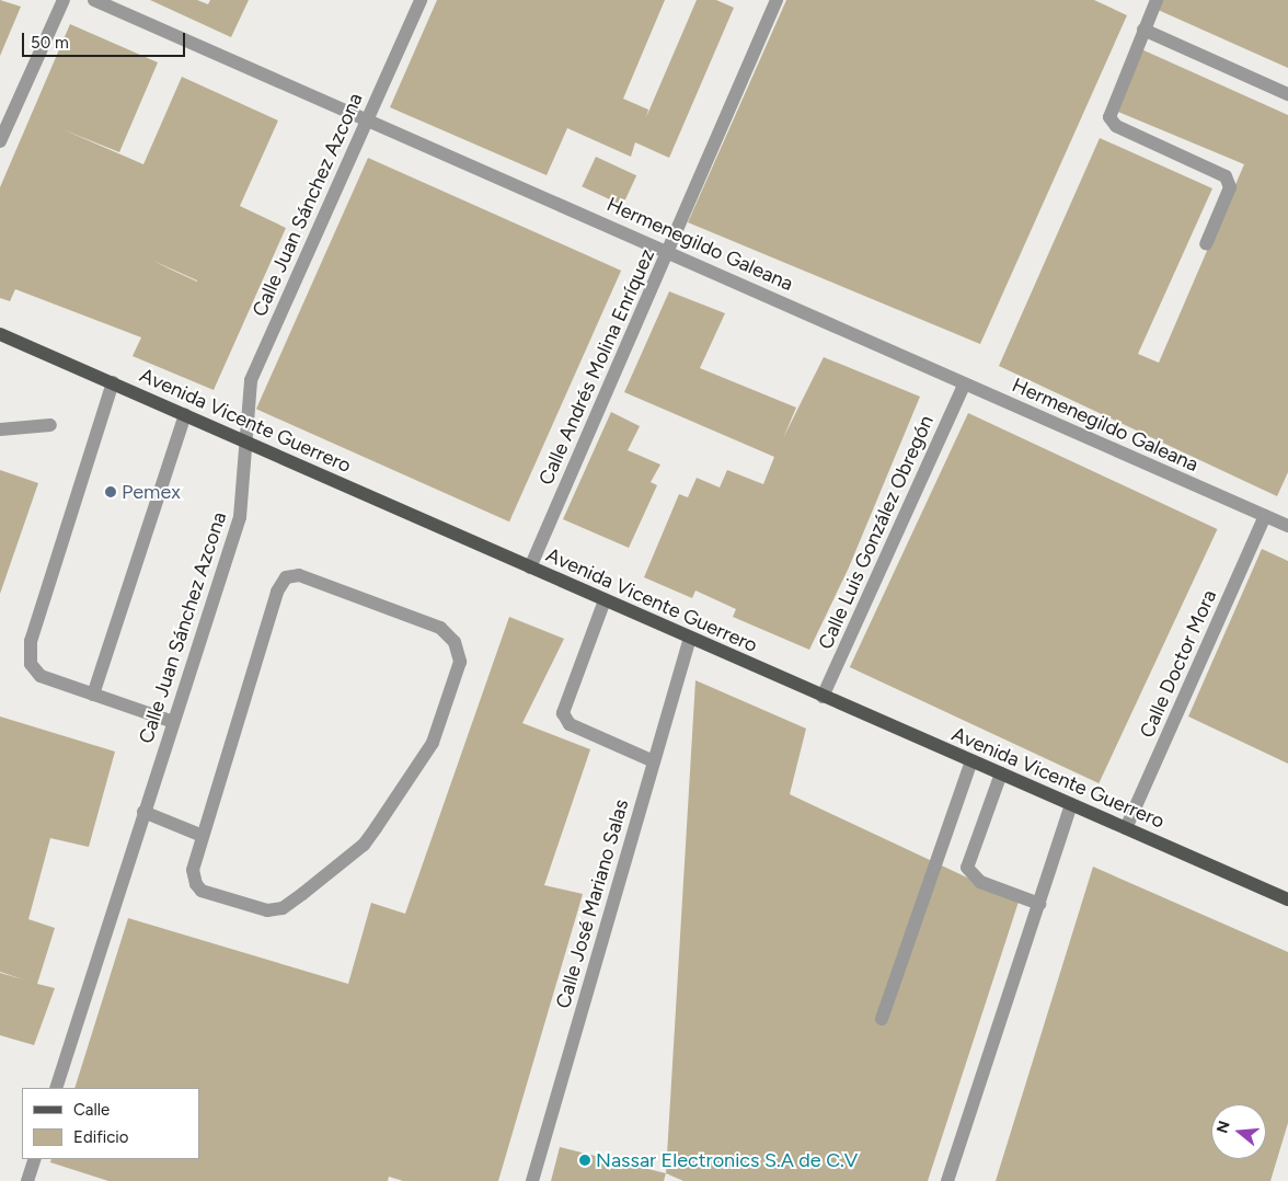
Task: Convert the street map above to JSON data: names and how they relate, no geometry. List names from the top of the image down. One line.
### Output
{"streets":{"main road":["Avenida Vicente Guerrero"],"street":["Calle Juan Sánchez Azcona","Hermenegildo Galeana","Calle Andrés Molina Enríquez","Calle Luis González Obregón","Calle Doctor Mora","Calle José Mariano Salas"]},"crossings":[["Calle Juan Sánchez Azcona","Hermenegildo Galeana"],["Calle Juan Sánchez Azcona","Avenida Vicente Guerrero"],["Hermenegildo Galeana","Calle Andrés Molina Enríquez"],["Hermenegildo Galeana","Calle Luis González Obregón"],["Hermenegildo Galeana","Calle Doctor Mora"],["Calle Andrés Molina Enríquez","Avenida Vicente Guerrero"],["Avenida Vicente Guerrero","Calle Luis González Obregón"],["Avenida Vicente Guerrero","Calle Doctor Mora"],["Avenida Vicente Guerrero","Calle José Mariano Salas"]],"places":["Pemex","Nassar Electronics S.A de C.V"],"legend":["Calle","Edificio"],"scale_bar":"50 m","north":"left"}
